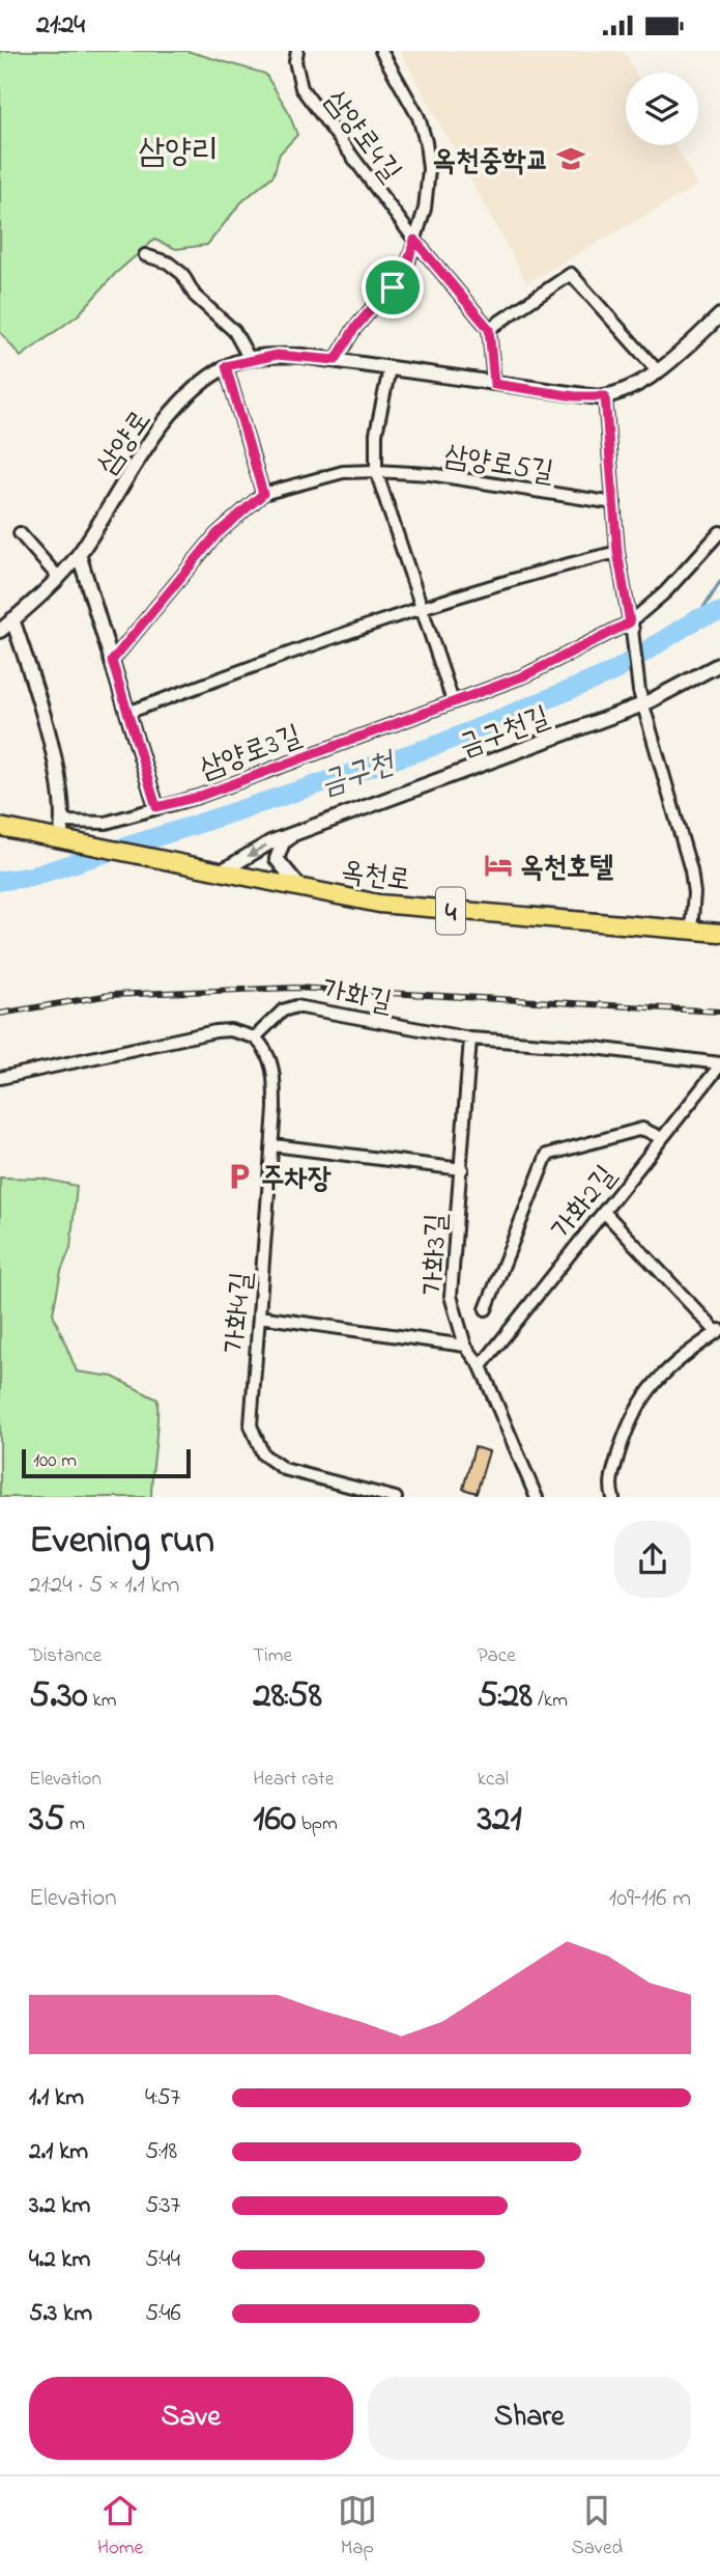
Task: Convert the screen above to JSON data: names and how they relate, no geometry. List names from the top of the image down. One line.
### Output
{"streets":{"main road":["옥천로","4"],"street":["삼양로4길","삼양로","삼양로5길","금구천길","삼양로3길","가화길","가화2길","가화3길","가화4길"]},"crossings":[["삼양로4길","삼양로"],["금구천길","옥천로"],["옥천로","4"],["가화길","가화2길"],["가화길","가화3길"],["가화길","가화4길"],["가화2길","가화3길"]],"districts":["삼양리"],"water":["금구천"],"places":{"school or university":["옥천중학교"],"hotel":["옥천호텔"],"parking":["주차장"]},"scale_bar":"100 m","page":{"status":"21:24","scale":"100 m","heading":["Evening run","21:24 · 5 × 1.1 km"],"stats":[["Distance","5.30 km"],["Time","28:58"],["Pace","5:28 /km"],["Elevation","35 m"],["Heart rate","160 bpm"],["kcal","321"]],"chart":["Elevation","109–116 m"],"list":[{"name":"1.1 km","note":"4:57"},{"name":"2.1 km","note":"5:18"},{"name":"3.2 km","note":"5:37"},{"name":"4.2 km","note":"5:44"},{"name":"5.3 km","note":"5:46"}],"buttons":["Save","Share"],"tabs":["Home","Map","Saved"]}}
